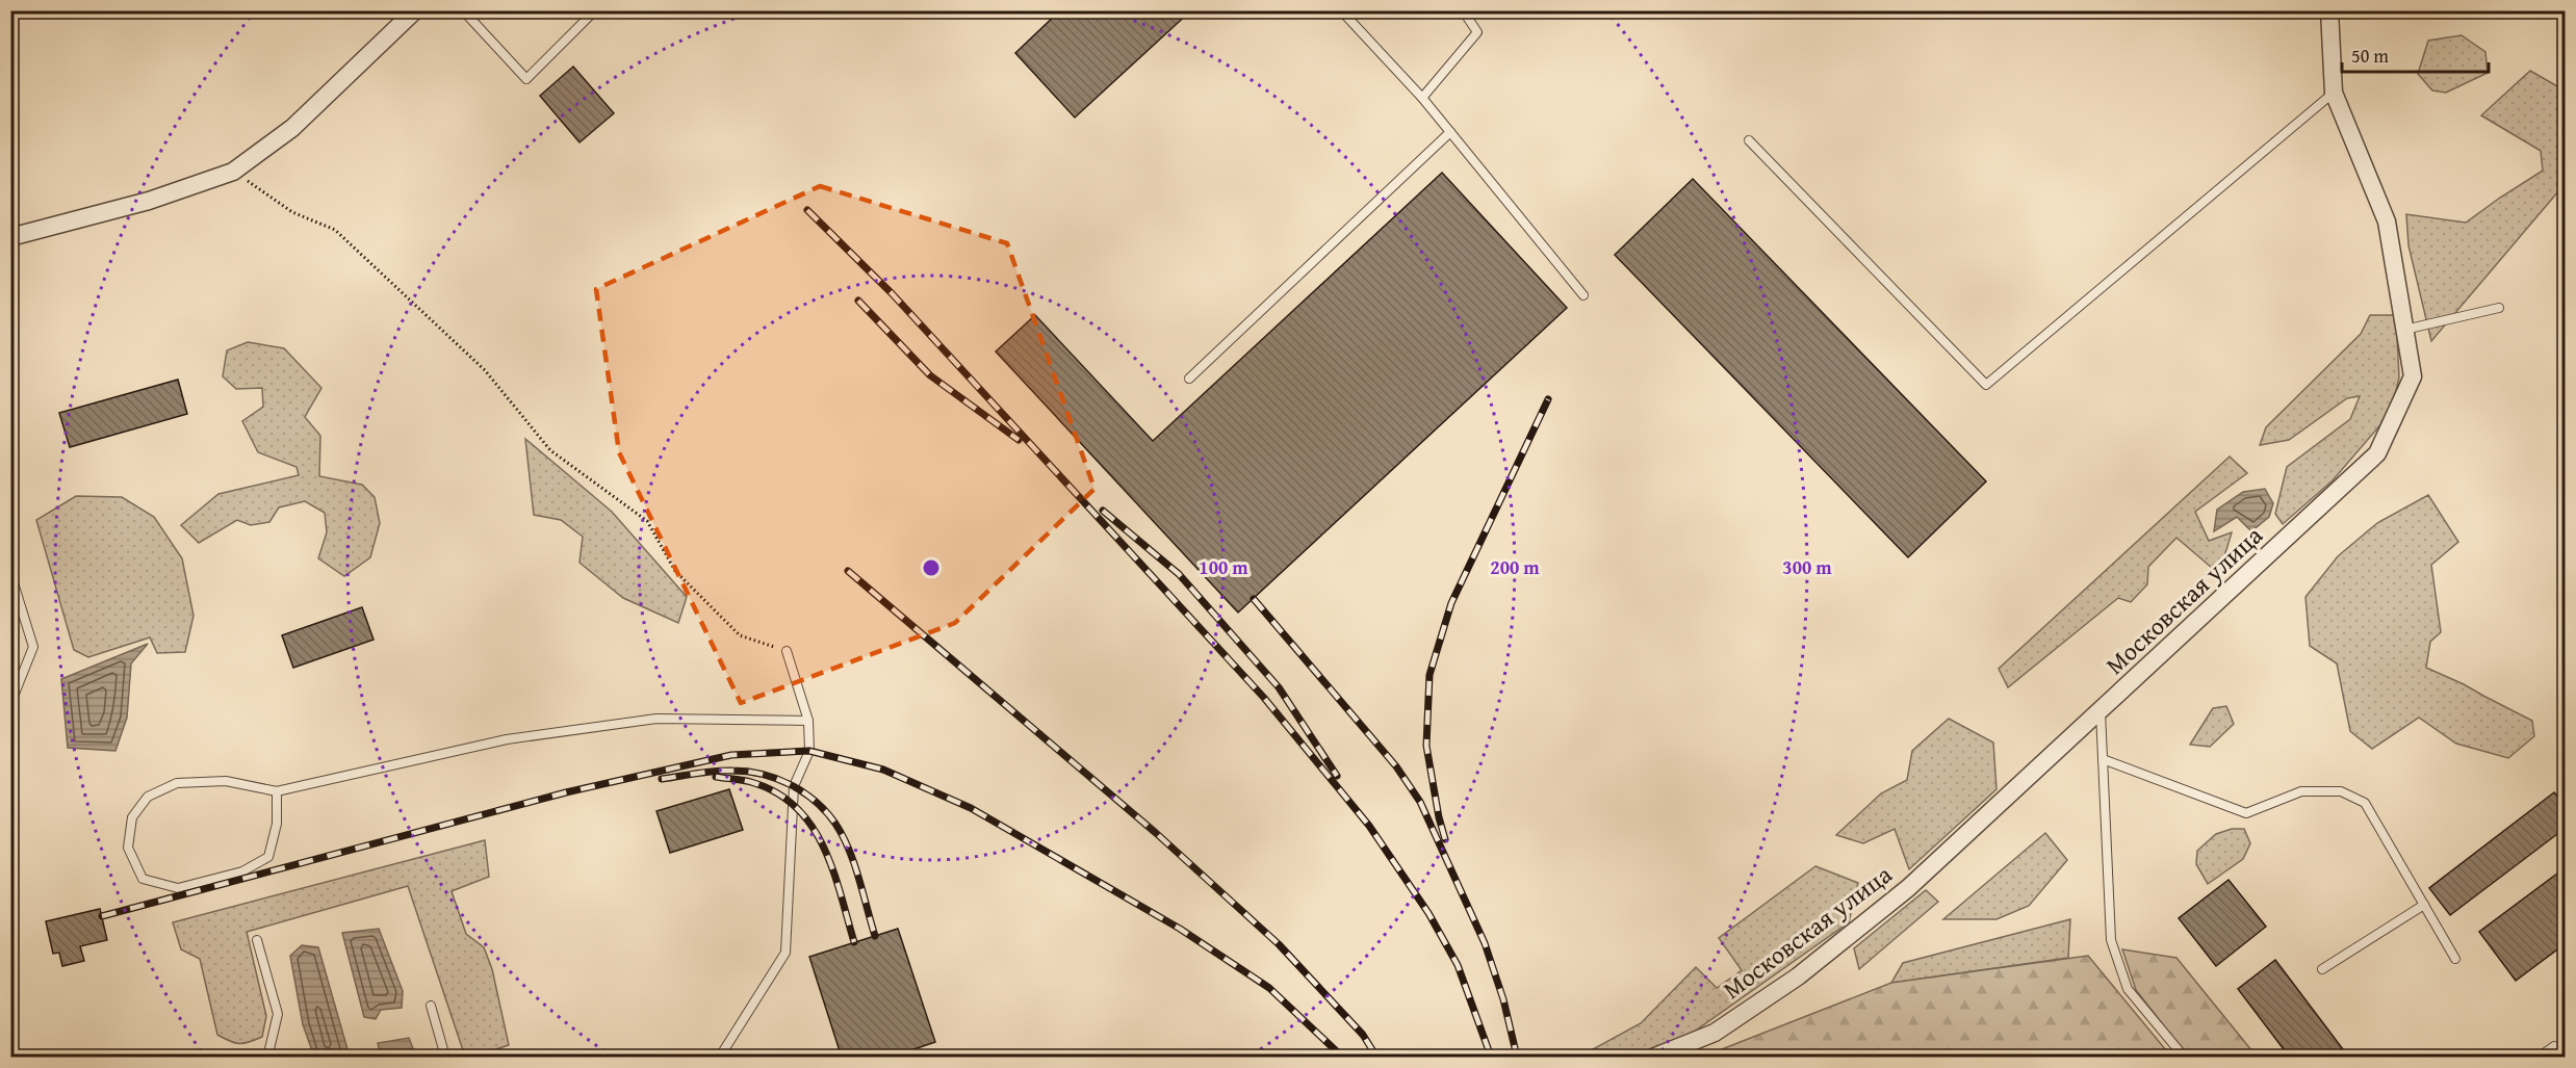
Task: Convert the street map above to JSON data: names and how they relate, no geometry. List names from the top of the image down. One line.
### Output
{"streets":{"street":["Московская улица"]},"scale_bar":"50 m","rings":["100 m","200 m","300 m"]}
